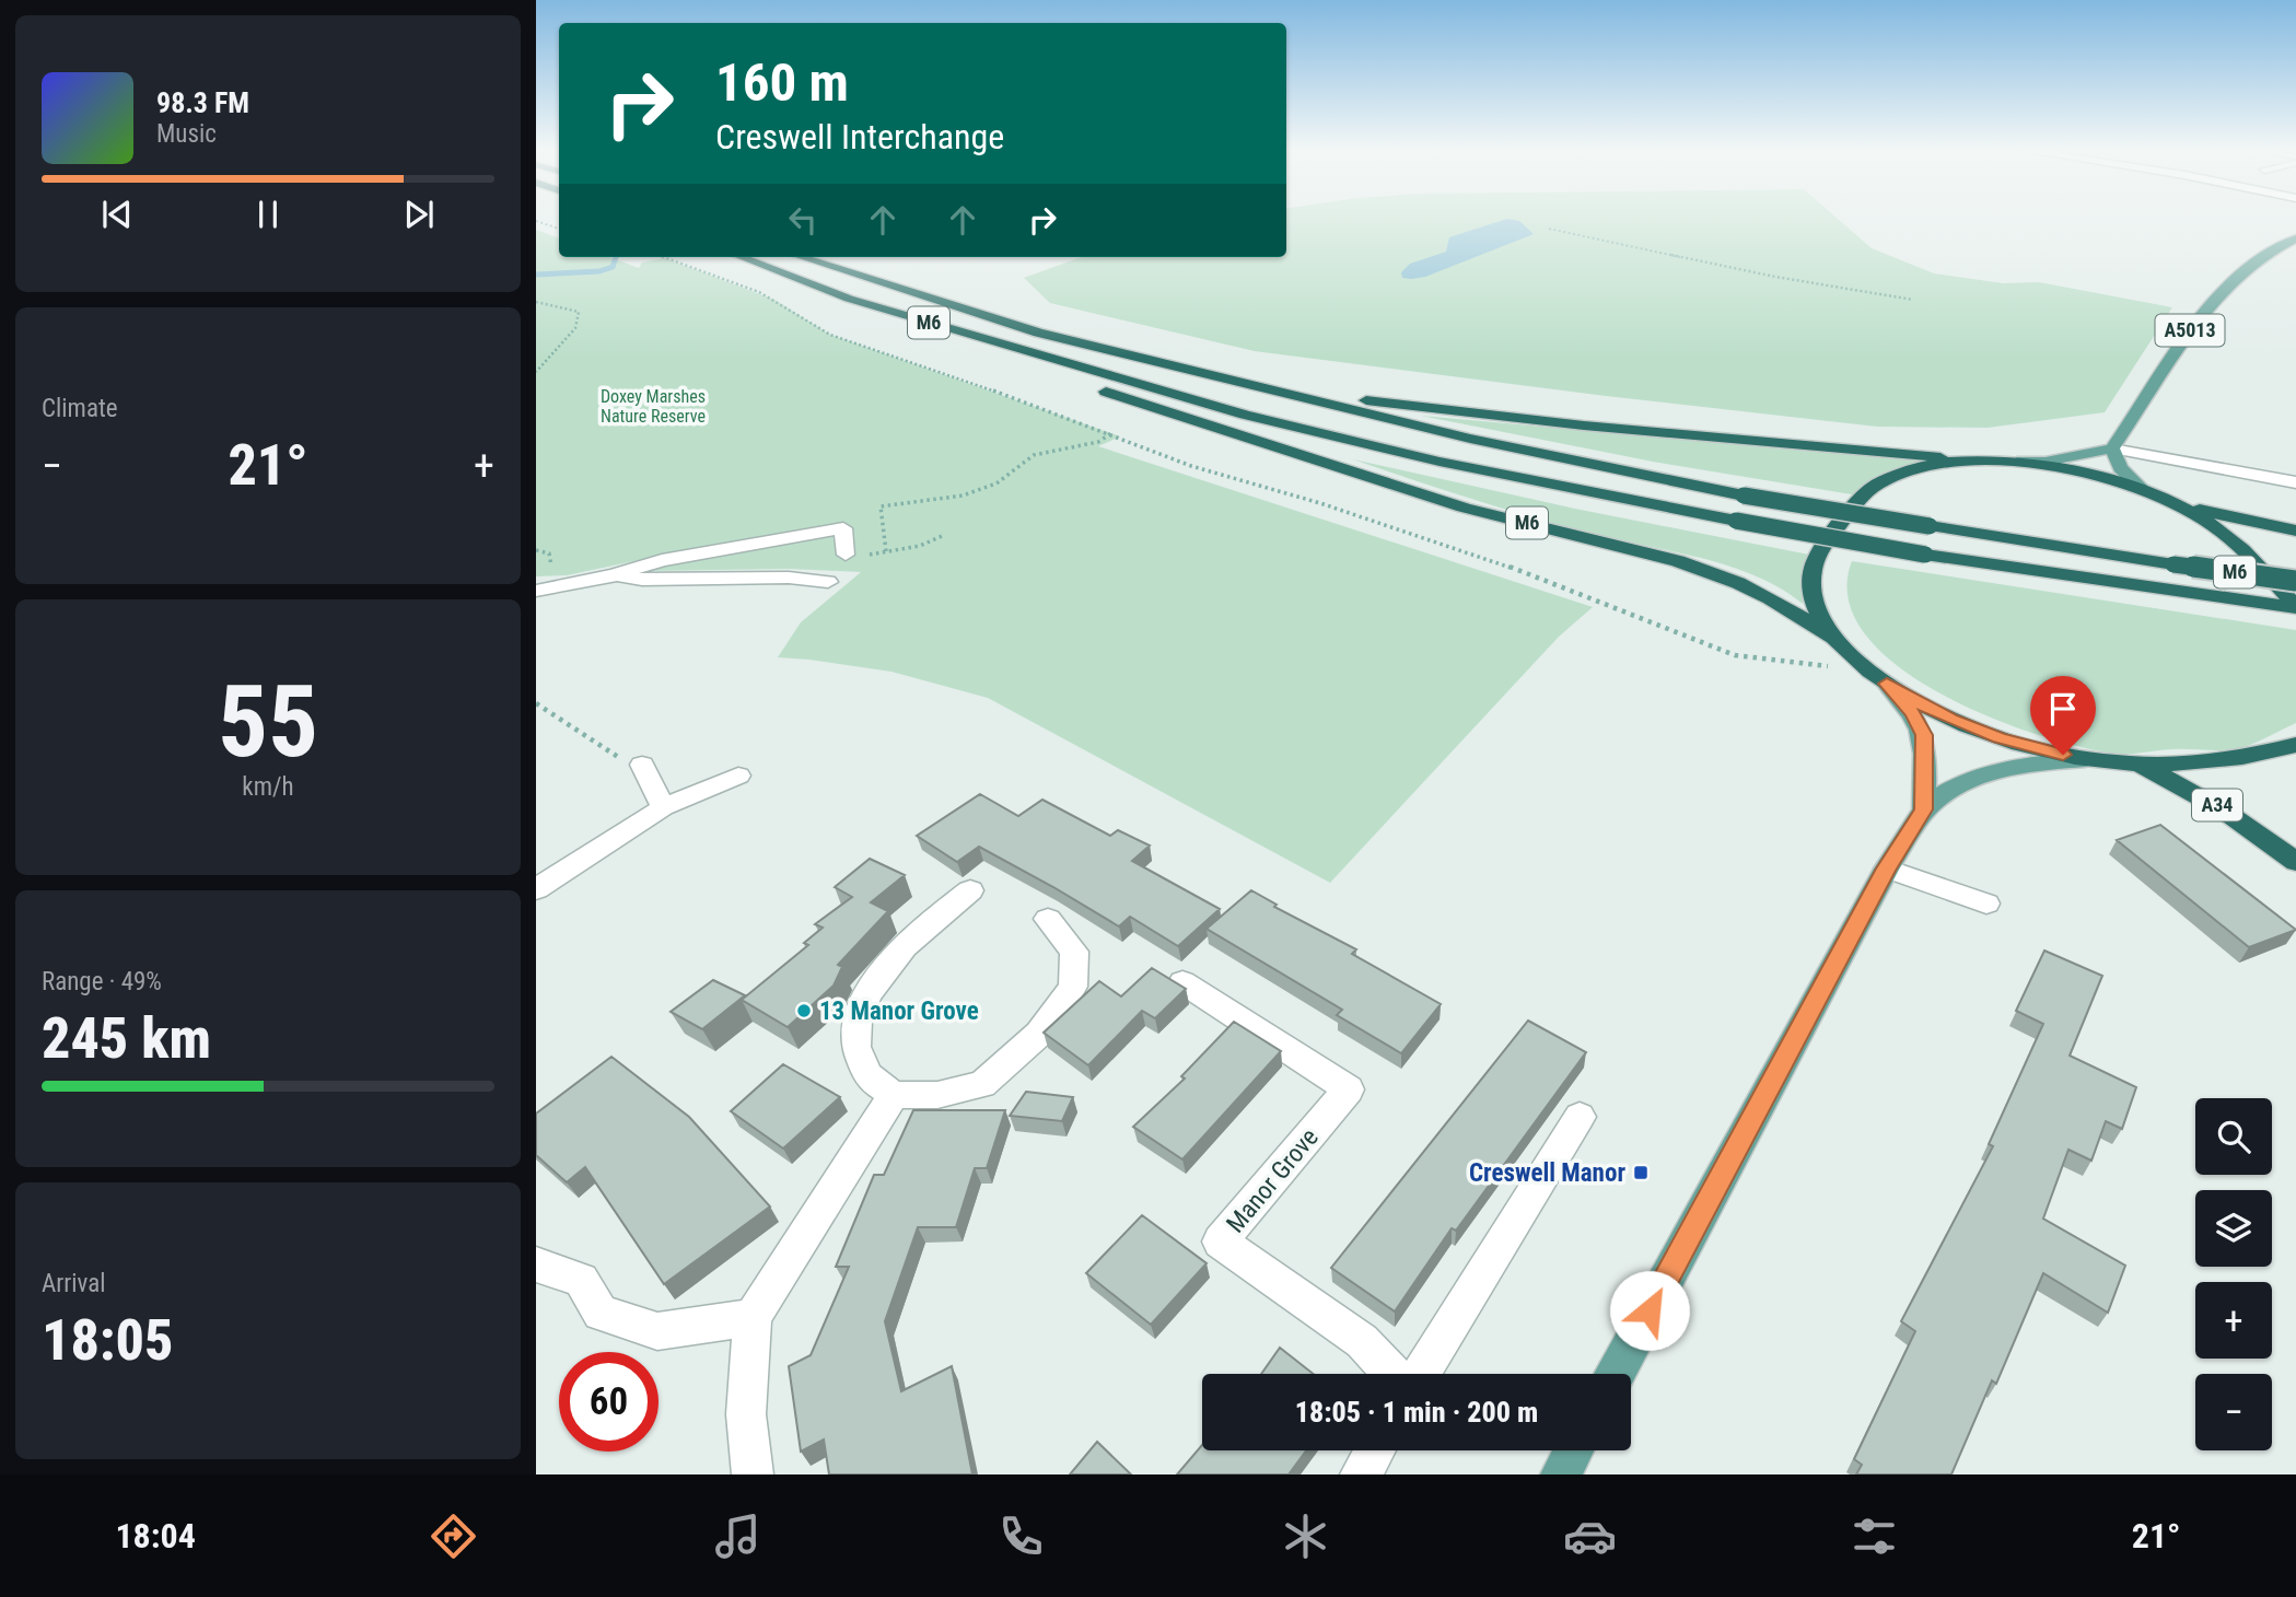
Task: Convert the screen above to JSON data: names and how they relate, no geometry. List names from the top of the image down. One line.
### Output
{"streets":{"highway":["M6","A34"],"main road":["A5013"],"street":["Manor Grove"]},"parks":["Doxey Marshes Nature Reserve"],"places":{"other":["13 Manor Grove"],"transit":["Creswell Manor"]},"page":{"turn":["160 m","Creswell Interchange"],"song":["98.3 FM","Music"],"tile":["Climate",["55","km/h"],["Range · 49%","245 km"],["Arrival","18:05"]],"heat":["−","21°","+"],"map_buttons":["+","−"],"limit":"60","trip":"18:05 · 1 min · 200 m","tabs":["18:04","21°"]}}
